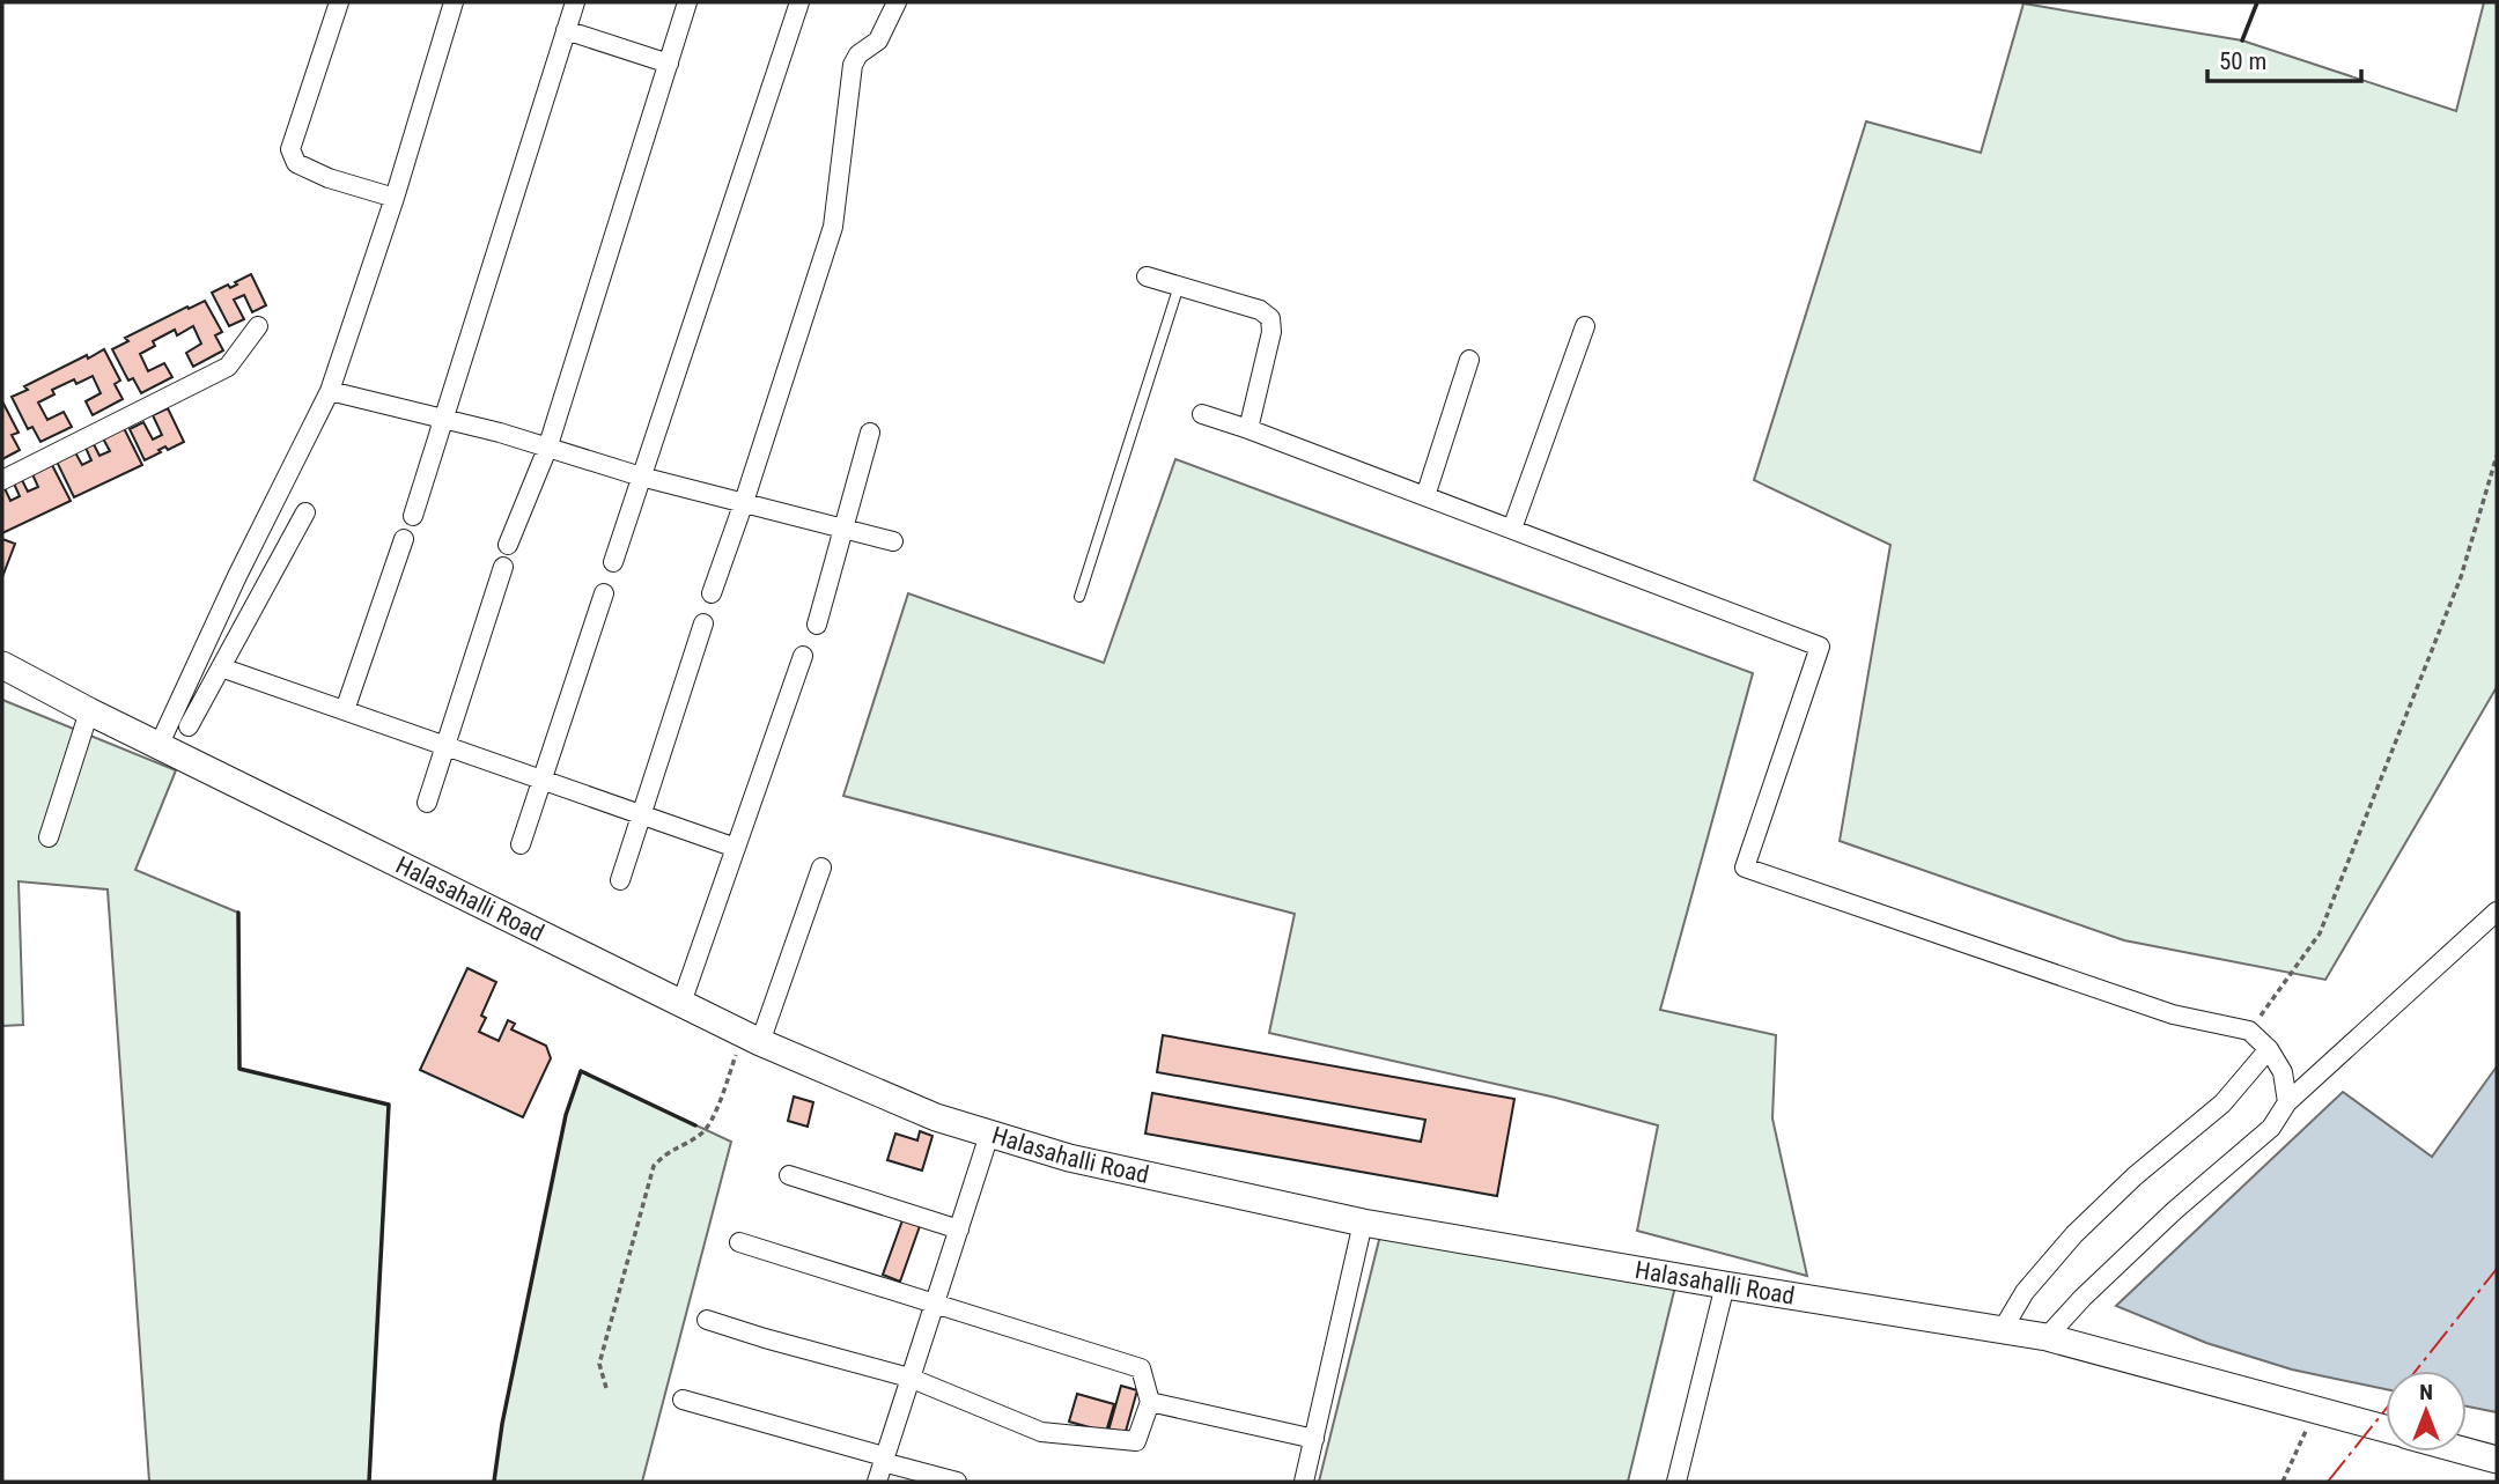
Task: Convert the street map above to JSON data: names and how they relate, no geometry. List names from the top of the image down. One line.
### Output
{"streets":{"main road":["Halasahalli Road"]},"scale_bar":"50 m","north":"top"}
